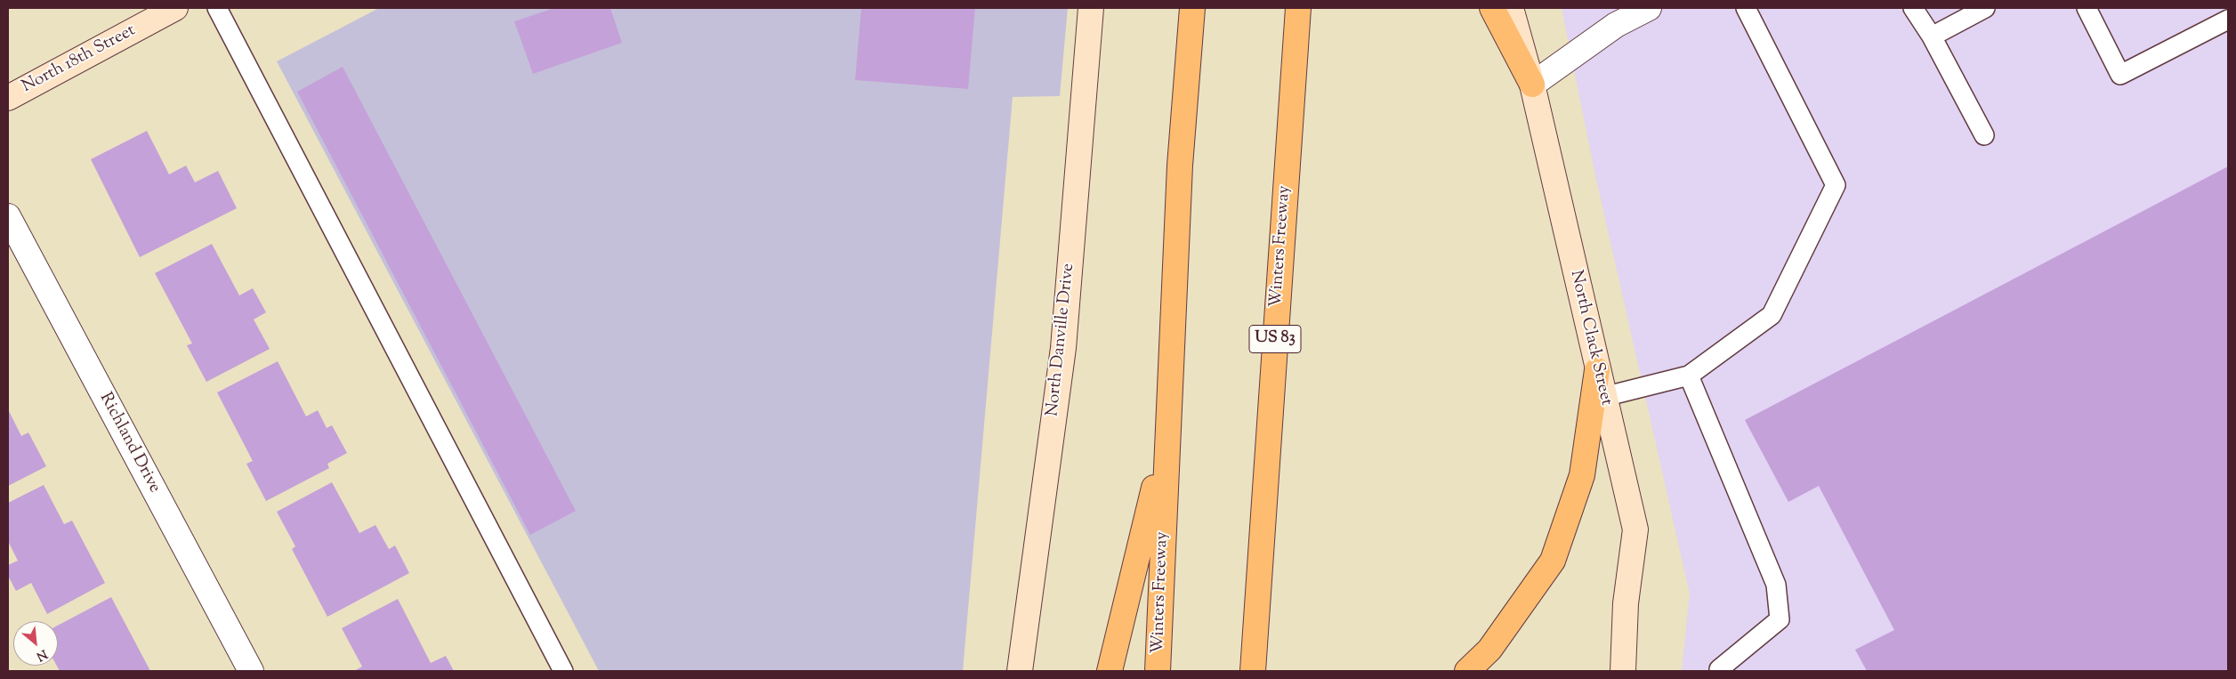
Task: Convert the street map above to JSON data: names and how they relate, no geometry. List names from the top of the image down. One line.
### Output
{"streets":{"highway":["Winters Freeway","US 83"],"main road":["North 18th Street","North Clack Street","North Danville Drive"],"street":["Richland Drive"]},"north":"bottom right"}
